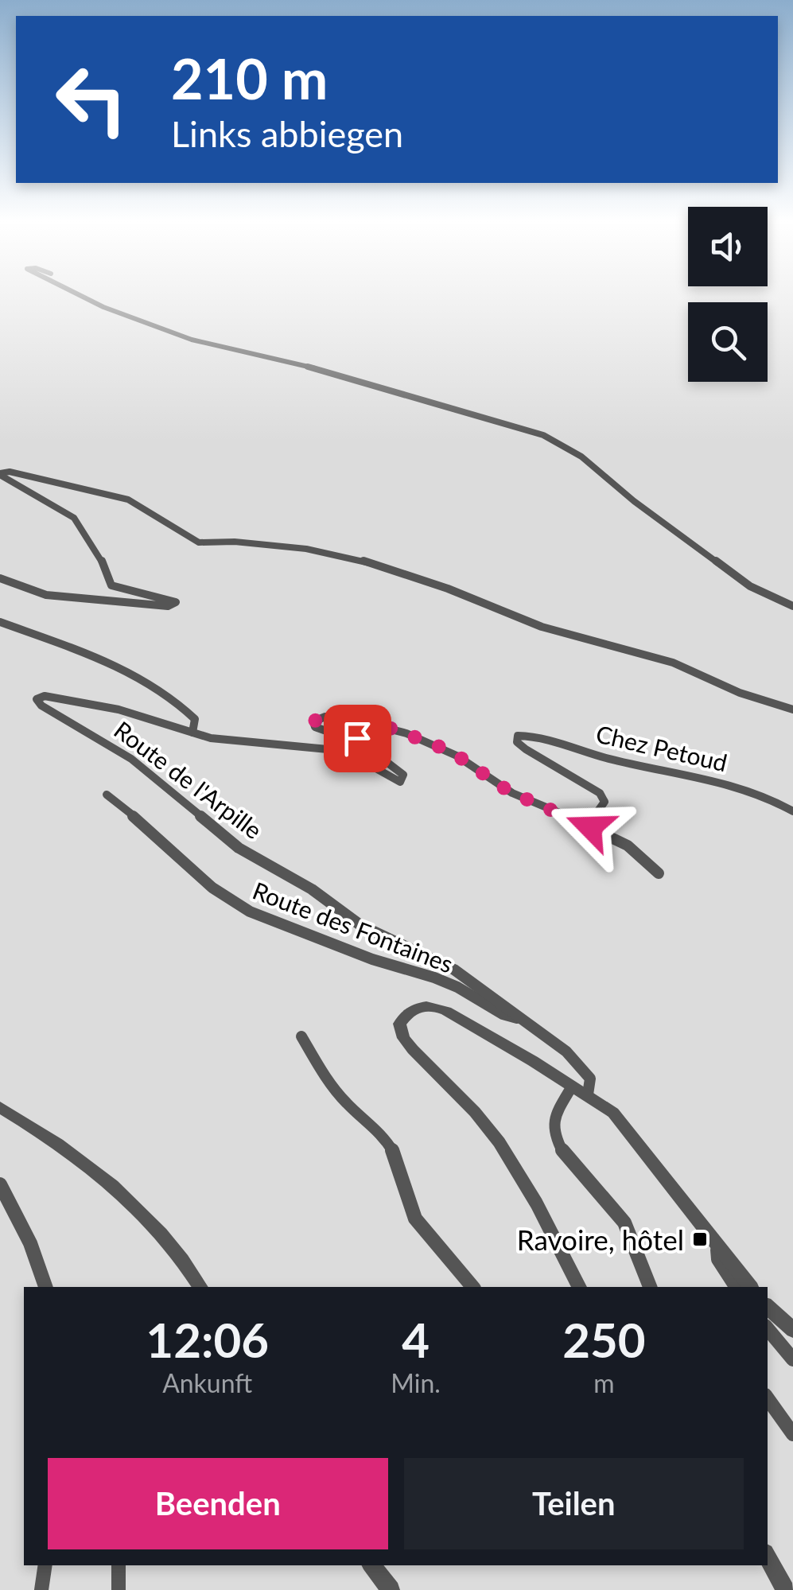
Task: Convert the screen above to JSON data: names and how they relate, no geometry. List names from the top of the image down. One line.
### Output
{"streets":{"street":["Chez Petoud","Route de l'Arpille","Route des Fontaines"]},"crossings":[["Route de l'Arpille","Route des Fontaines"]],"places":{"transit":["Ravoire, hôtel"]},"page":{"turn":["210 m","Links abbiegen"],"eta":["12:06","Ankunft","4","Min.","250","m"],"buttons":["Beenden","Teilen"]}}
